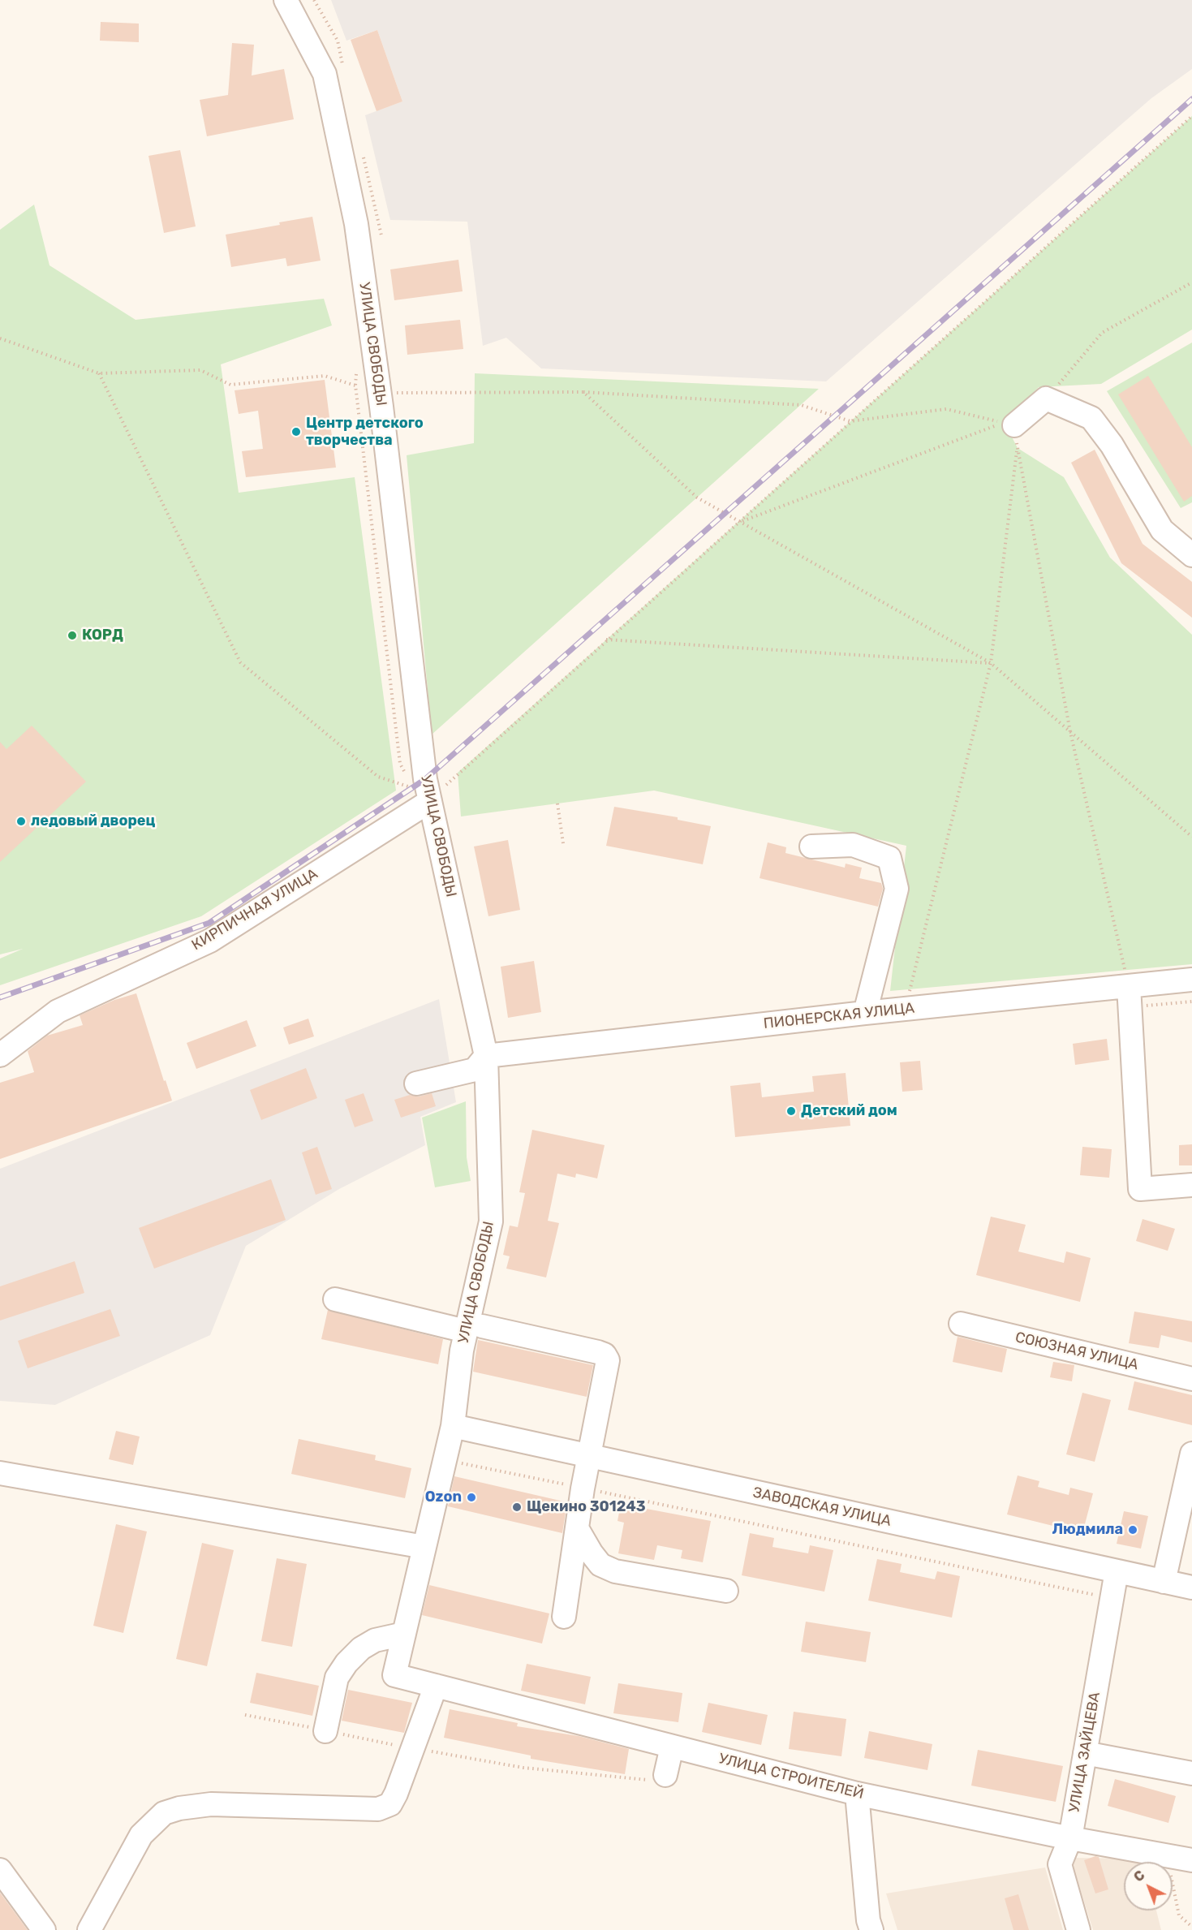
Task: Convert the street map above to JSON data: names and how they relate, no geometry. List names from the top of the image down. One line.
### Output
{"streets":{"street":["УЛИЦА СВОБОДЫ","КИРПИЧНАЯ УЛИЦА","ПИОНЕРСКАЯ УЛИЦА","СОЮЗНАЯ УЛИЦА","ЗАВОДСКАЯ УЛИЦА","УЛИЦА ЗАЙЦЕВА","УЛИЦА СТРОИТЕЛЕЙ"]},"crossings":[["УЛИЦА СВОБОДЫ","КИРПИЧНАЯ УЛИЦА"],["УЛИЦА СВОБОДЫ","ПИОНЕРСКАЯ УЛИЦА"],["УЛИЦА СВОБОДЫ","ЗАВОДСКАЯ УЛИЦА"],["УЛИЦА СВОБОДЫ","УЛИЦА СТРОИТЕЛЕЙ"],["ЗАВОДСКАЯ УЛИЦА","УЛИЦА ЗАЙЦЕВА"],["УЛИЦА ЗАЙЦЕВА","УЛИЦА СТРОИТЕЛЕЙ"]],"places":["Центр детского творчества","КОРД","ледовый дворец","Детский дом","Ozon","Щекино 301243","Людмила"],"north":"top left"}
